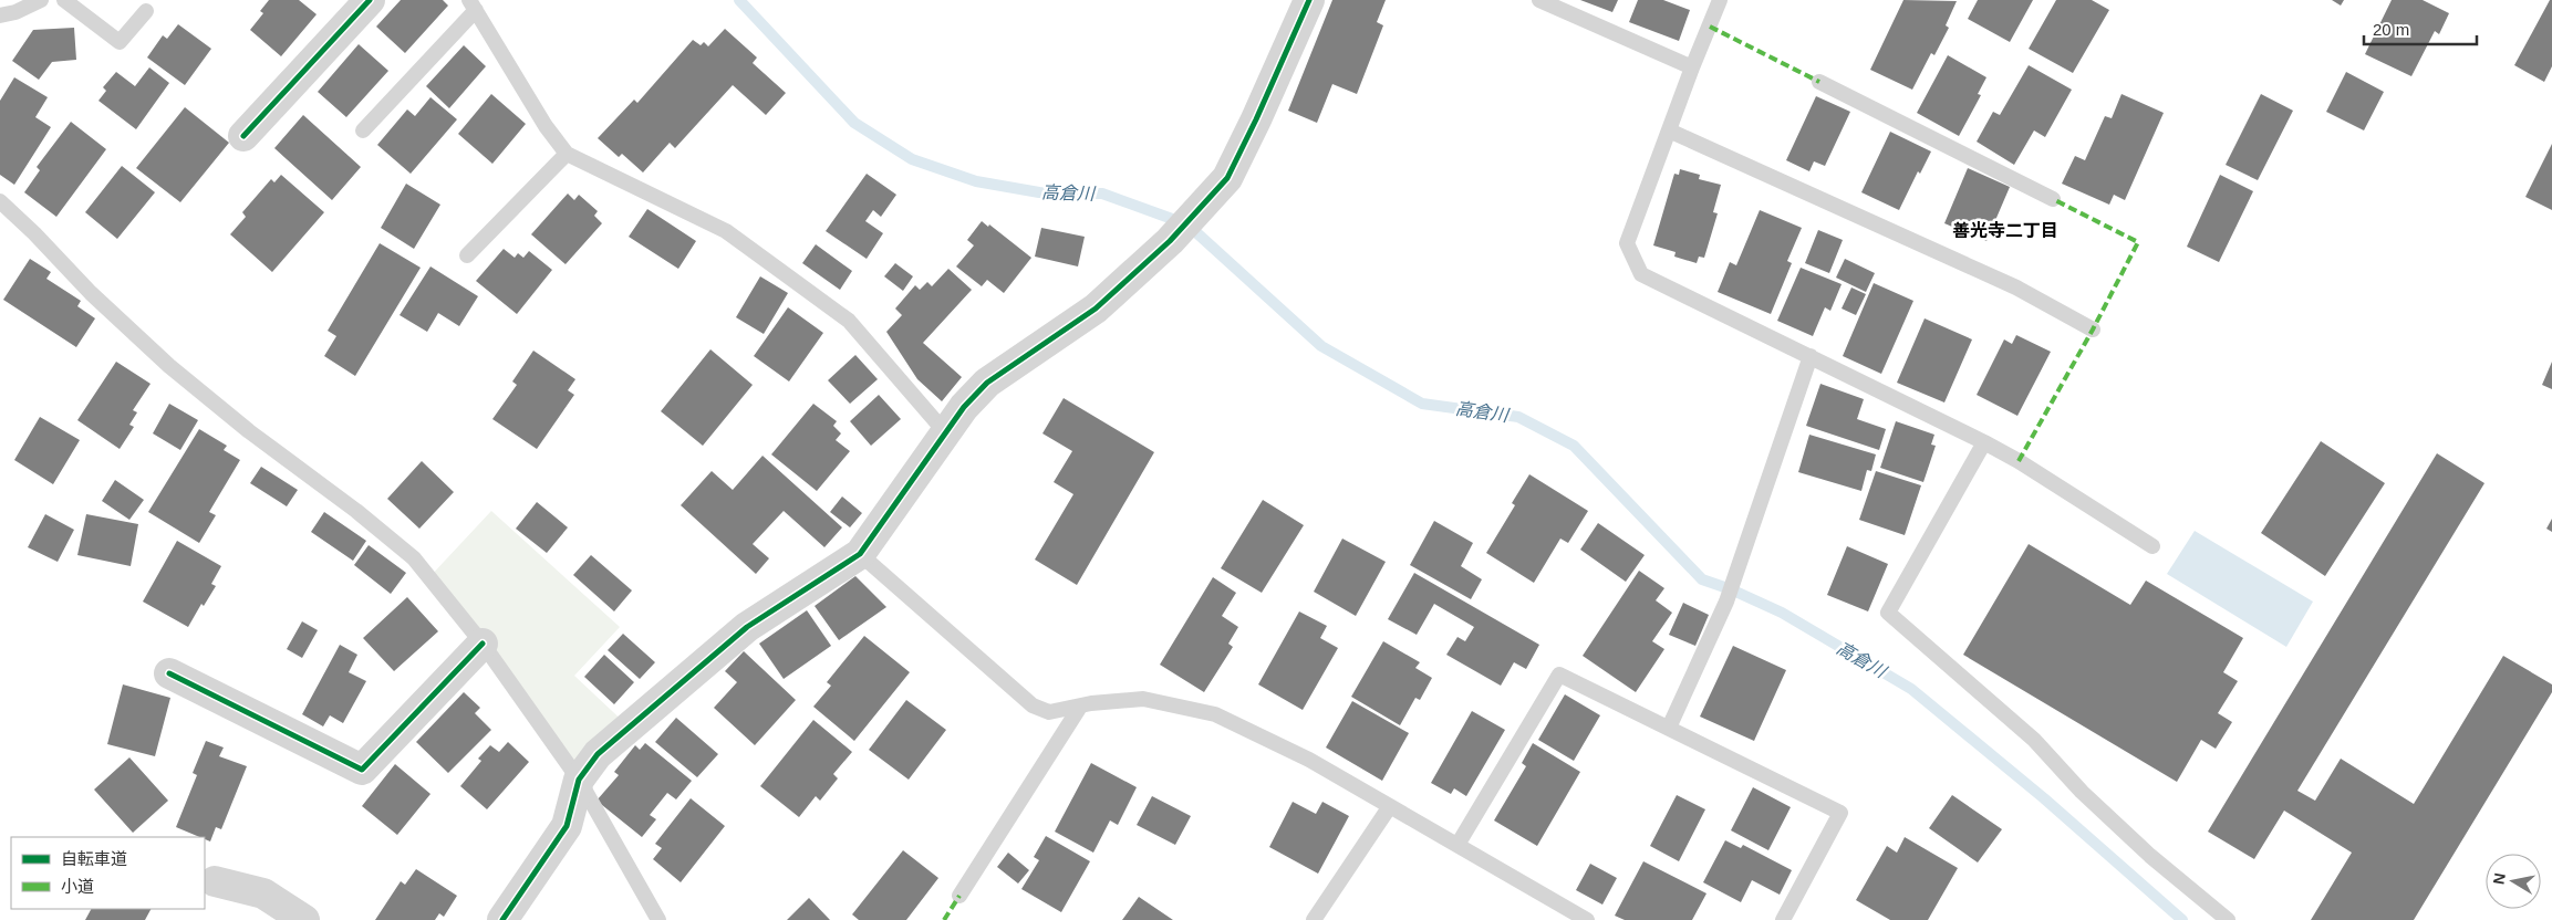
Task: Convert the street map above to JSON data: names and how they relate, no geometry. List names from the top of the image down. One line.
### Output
{"districts":["善光寺二丁目"],"water":["高倉川"],"legend":["自転車道","小道"],"scale_bar":"20 m","north":"left"}
